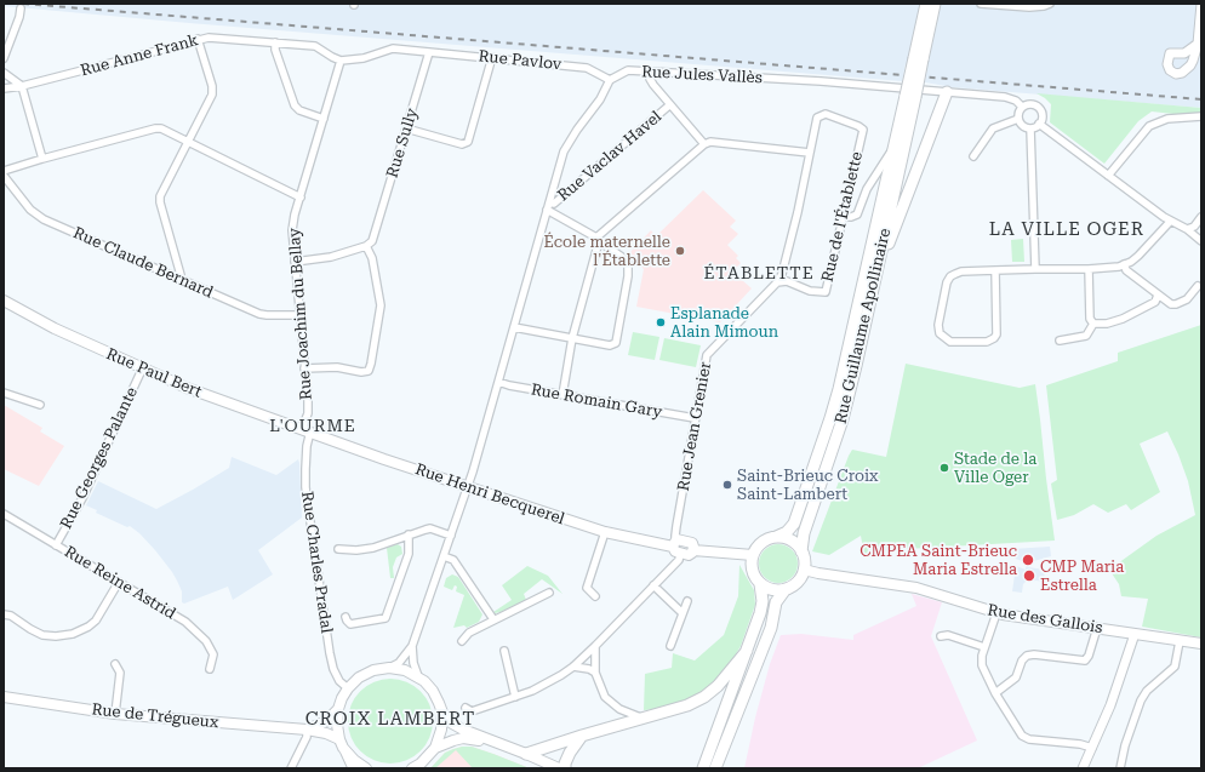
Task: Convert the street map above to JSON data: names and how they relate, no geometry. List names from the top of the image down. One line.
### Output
{"streets":{"main road":["Rue Guillaume Apollinaire","Rue Paul Bert","Rue Henri Becquerel","Rue des Gallois","Rue de Trégueux"],"street":["Rue Anne Frank","Rue Pavlov","Rue Jules Vallès","Rue Sully","Rue Vaclav Havel","Rue de l'Établette","Rue Claude Bernard","Rue Joachim du Bellay","Rue Romain Gary","Rue Jean Grenier","Rue Georges Palante","Rue Charles Pradal","Rue Reine Astrid"]},"crossings":[["Rue Anne Frank","Rue Joachim du Bellay"],["Rue Pavlov","Rue Jules Vallès"],["Rue Pavlov","Rue Sully"],["Rue de l'Établette","Rue Jean Grenier"],["Rue Claude Bernard","Rue Joachim du Bellay"],["Rue Joachim du Bellay","Rue Paul Bert"],["Rue Joachim du Bellay","Rue Henri Becquerel"],["Rue Joachim du Bellay","Rue Charles Pradal"],["Rue Guillaume Apollinaire","Rue des Gallois"],["Rue Paul Bert","Rue Georges Palante"],["Rue Paul Bert","Rue Henri Becquerel"],["Rue Paul Bert","Rue Charles Pradal"],["Rue Romain Gary","Rue Jean Grenier"],["Rue Jean Grenier","Rue Henri Becquerel"],["Rue Georges Palante","Rue Reine Astrid"],["Rue Henri Becquerel","Rue Charles Pradal"]],"districts":["LA VILLE OGER","ÉTABLETTE","L'OURME","CROIX LAMBERT"],"places":["École maternelle l'Établette","Esplanade Alain Mimoun","Stade de la Ville Oger","Saint-Brieuc Croix Saint-Lambert","CMPEA Saint-Brieuc Maria Estrella","CMP Maria Estrella"]}
